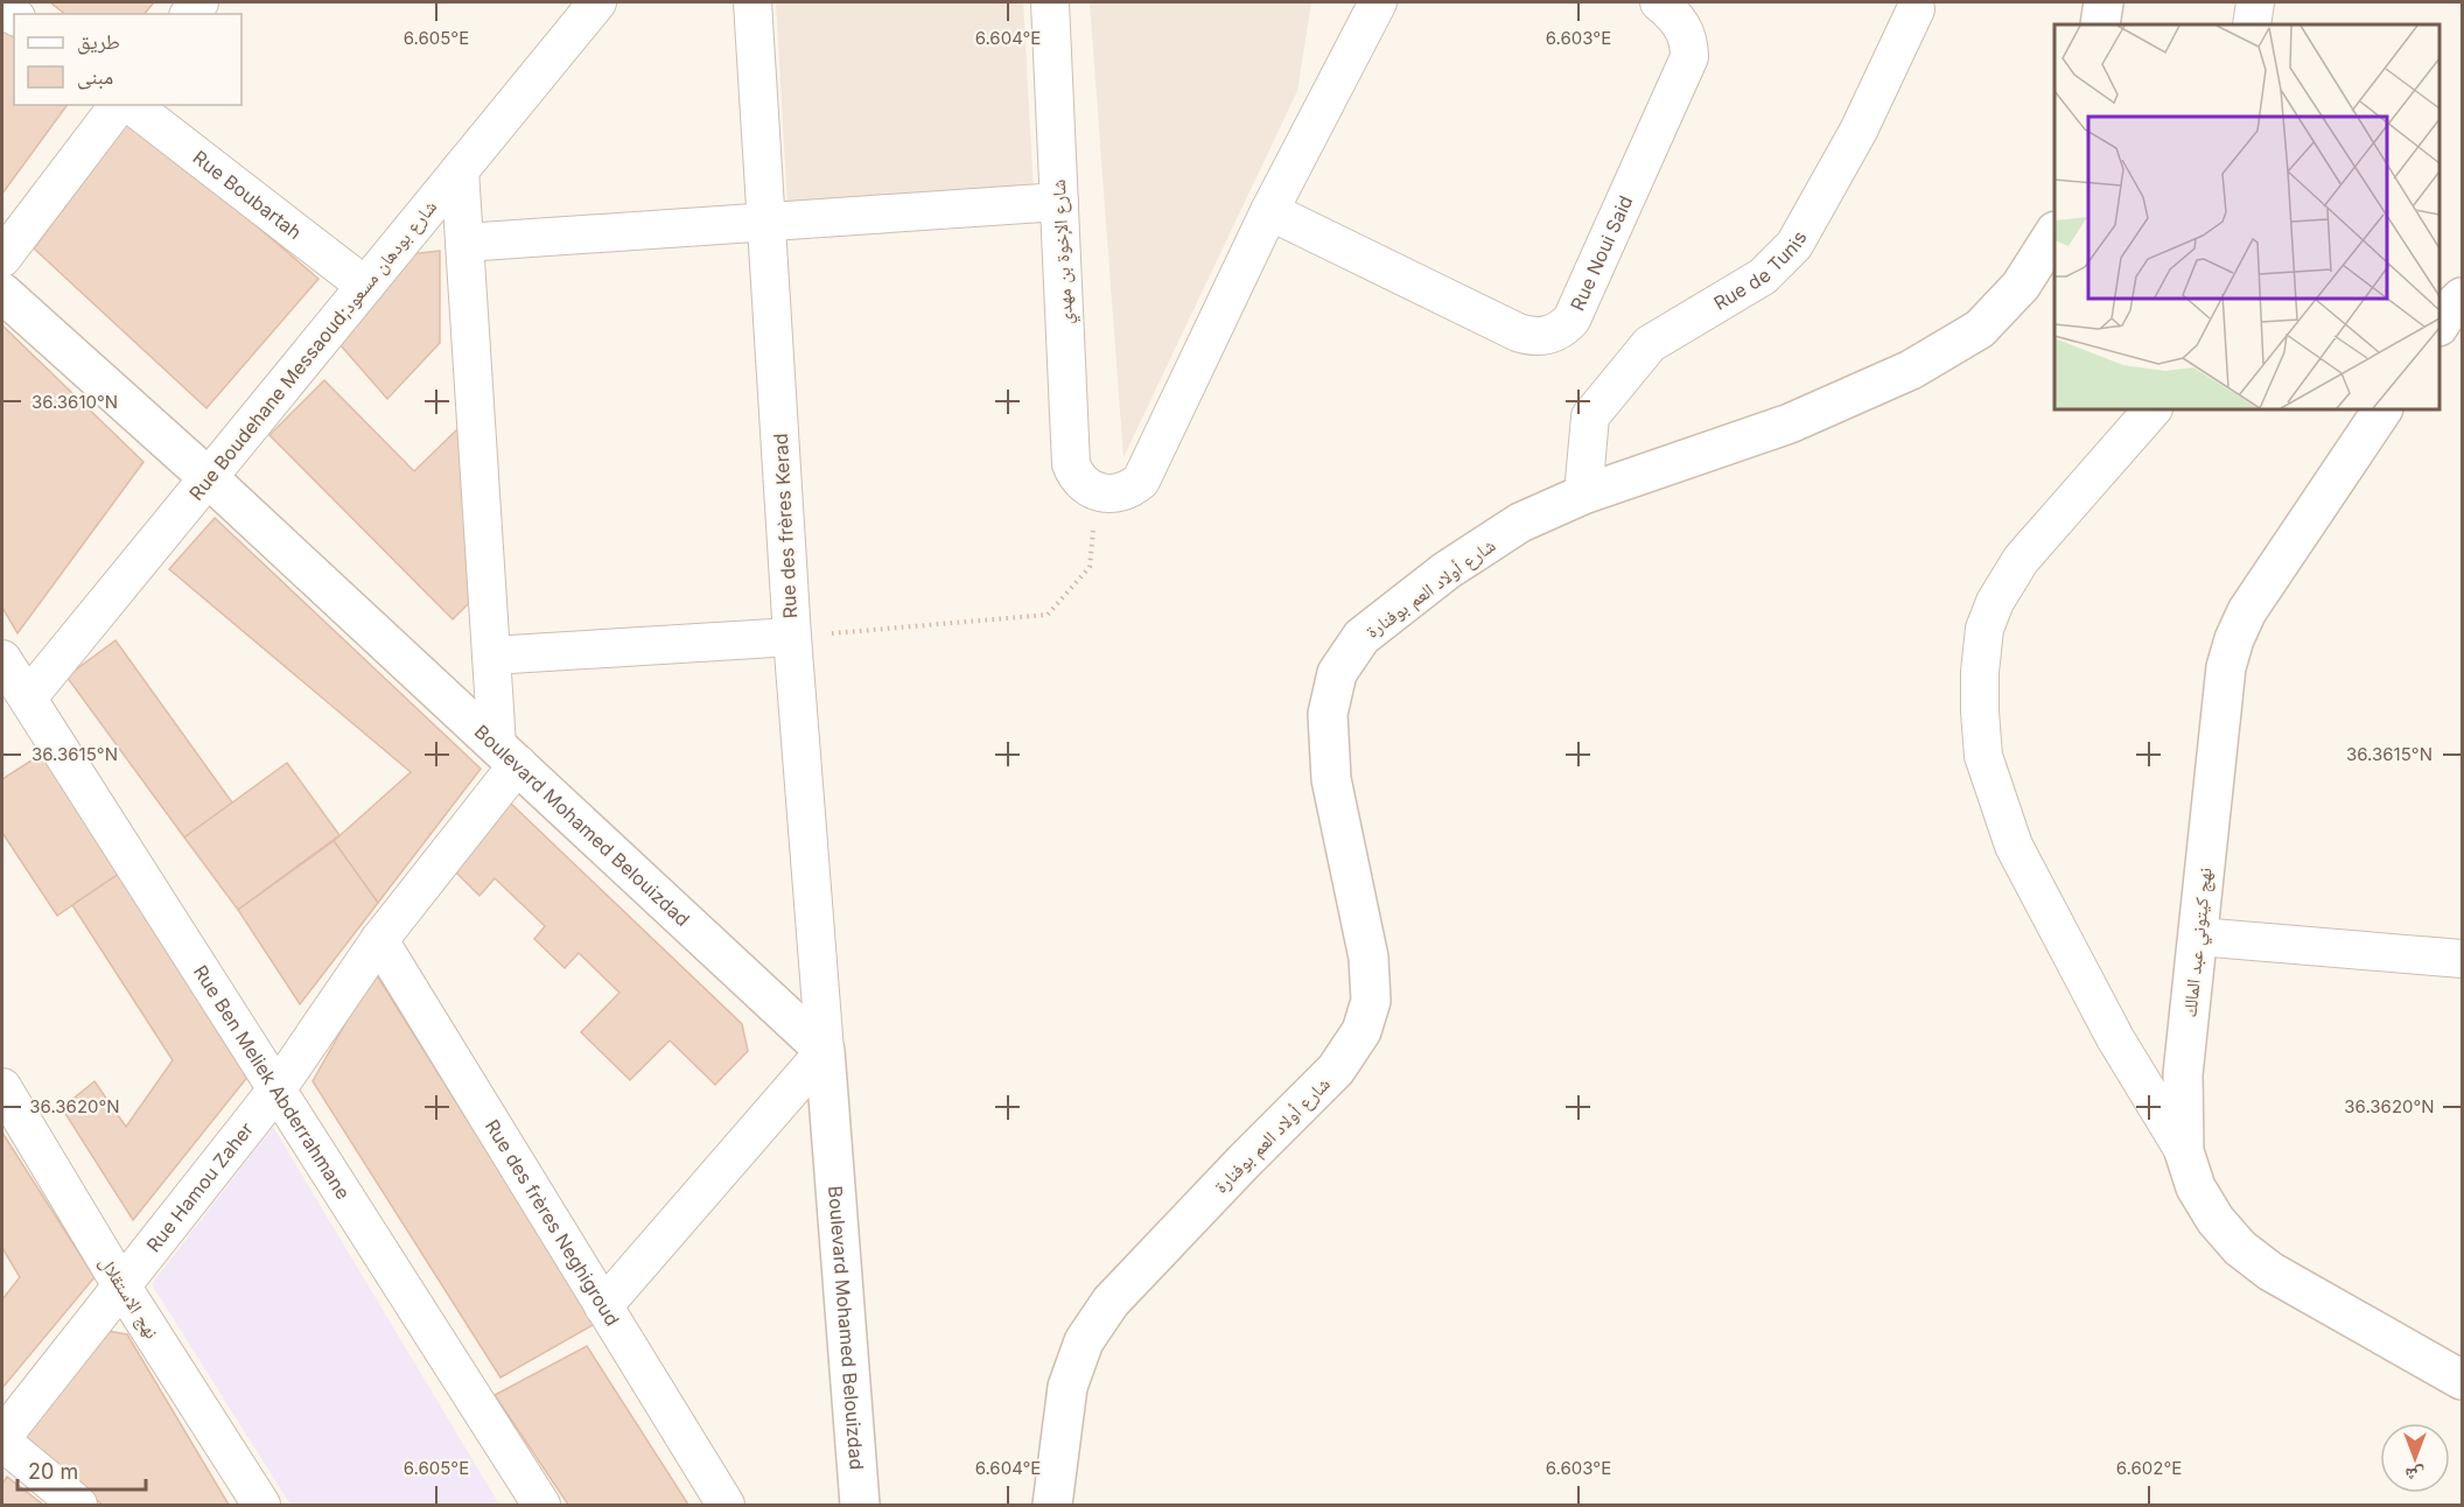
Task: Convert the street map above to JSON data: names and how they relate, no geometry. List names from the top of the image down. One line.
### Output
{"streets":{"street":["Rue Boubartah","شارع الإخوة بن مهدي","Rue Noui Said","Rue de Tunis","Rue Boudehane Messaoud;شارع بودهان مسعود","Rue des frères Kerad","شارع أولاد العم بوفنارة","Boulevard Mohamed Belouizdad","نهج كيتوني عبد المالك","Rue Ben Meliek Abderrahmane","Rue Hamou Zaher","Rue des frères Neghigroud","نهج الاستقلال"]},"crossings":[["Rue Boubartah","Rue Boudehane Messaoud;شارع بودهان مسعود"],["Rue de Tunis","شارع أولاد العم بوفنارة"],["Rue Boudehane Messaoud;شارع بودهان مسعود","Boulevard Mohamed Belouizdad"],["Rue Boudehane Messaoud;شارع بودهان مسعود","Rue Ben Meliek Abderrahmane"],["Rue des frères Kerad","Boulevard Mohamed Belouizdad"],["Boulevard Mohamed Belouizdad","Rue Hamou Zaher"],["Rue Ben Meliek Abderrahmane","Rue Hamou Zaher"],["Rue Hamou Zaher","Rue des frères Neghigroud"],["Rue Hamou Zaher","نهج الاستقلال"]],"legend":["طريق","مبنى"],"scale_bar":"20 m","north":"bottom","coordinates":["6.605°E","6.604°E","6.603°E","36.3610°N","36.3615°N","36.3620°N","6.602°E"]}
